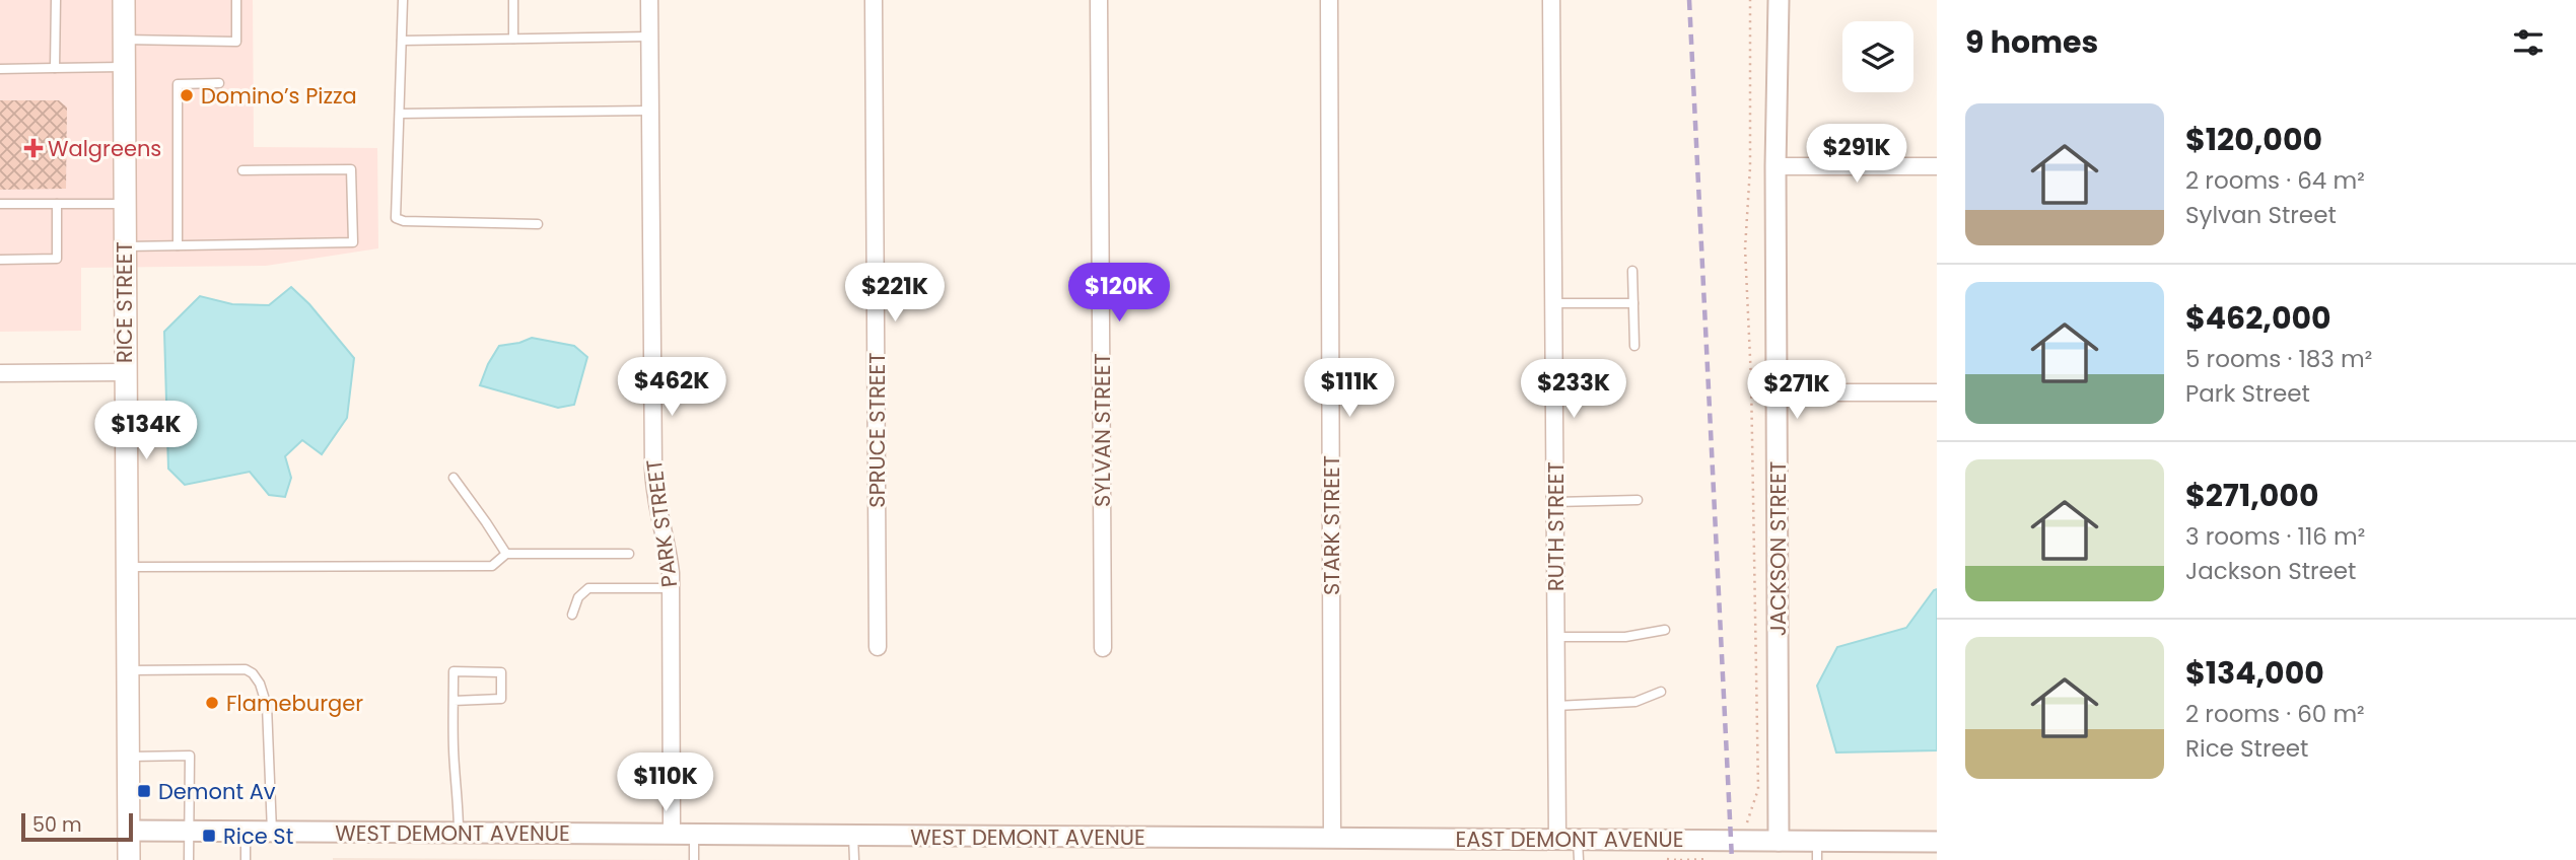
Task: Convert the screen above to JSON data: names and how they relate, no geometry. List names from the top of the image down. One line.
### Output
{"streets":{"main road":["RICE STREET"],"street":["SPRUCE STREET","SYLVAN STREET","PARK STREET","STARK STREET","RUTH STREET","JACKSON STREET","WEST DEMONT AVENUE","EAST DEMONT AVENUE"]},"crossings":[["RICE STREET","WEST DEMONT AVENUE"],["PARK STREET","WEST DEMONT AVENUE"],["STARK STREET","EAST DEMONT AVENUE"],["RUTH STREET","EAST DEMONT AVENUE"],["JACKSON STREET","EAST DEMONT AVENUE"],["WEST DEMONT AVENUE","EAST DEMONT AVENUE"]],"places":{"other":["Domino’s Pizza","Flameburger"],"health":["Walgreens"],"transit":["Demont Av","Rice St"]},"scale_bar":"50 m","page":{"heading":"9 homes","list":[{"name":"$120,000","note":"2 rooms · 64 m² · Sylvan Street"},{"name":"$462,000","note":"5 rooms · 183 m² · Park Street"},{"name":"$271,000","note":"3 rooms · 116 m² · Jackson Street"},{"name":"$134,000","note":"2 rooms · 60 m² · Rice Street"}],"price":["$291K","$221K","$120K","$462K","$111K","$233K","$271K","$134K","$110K"],"scale":"50 m"}}
